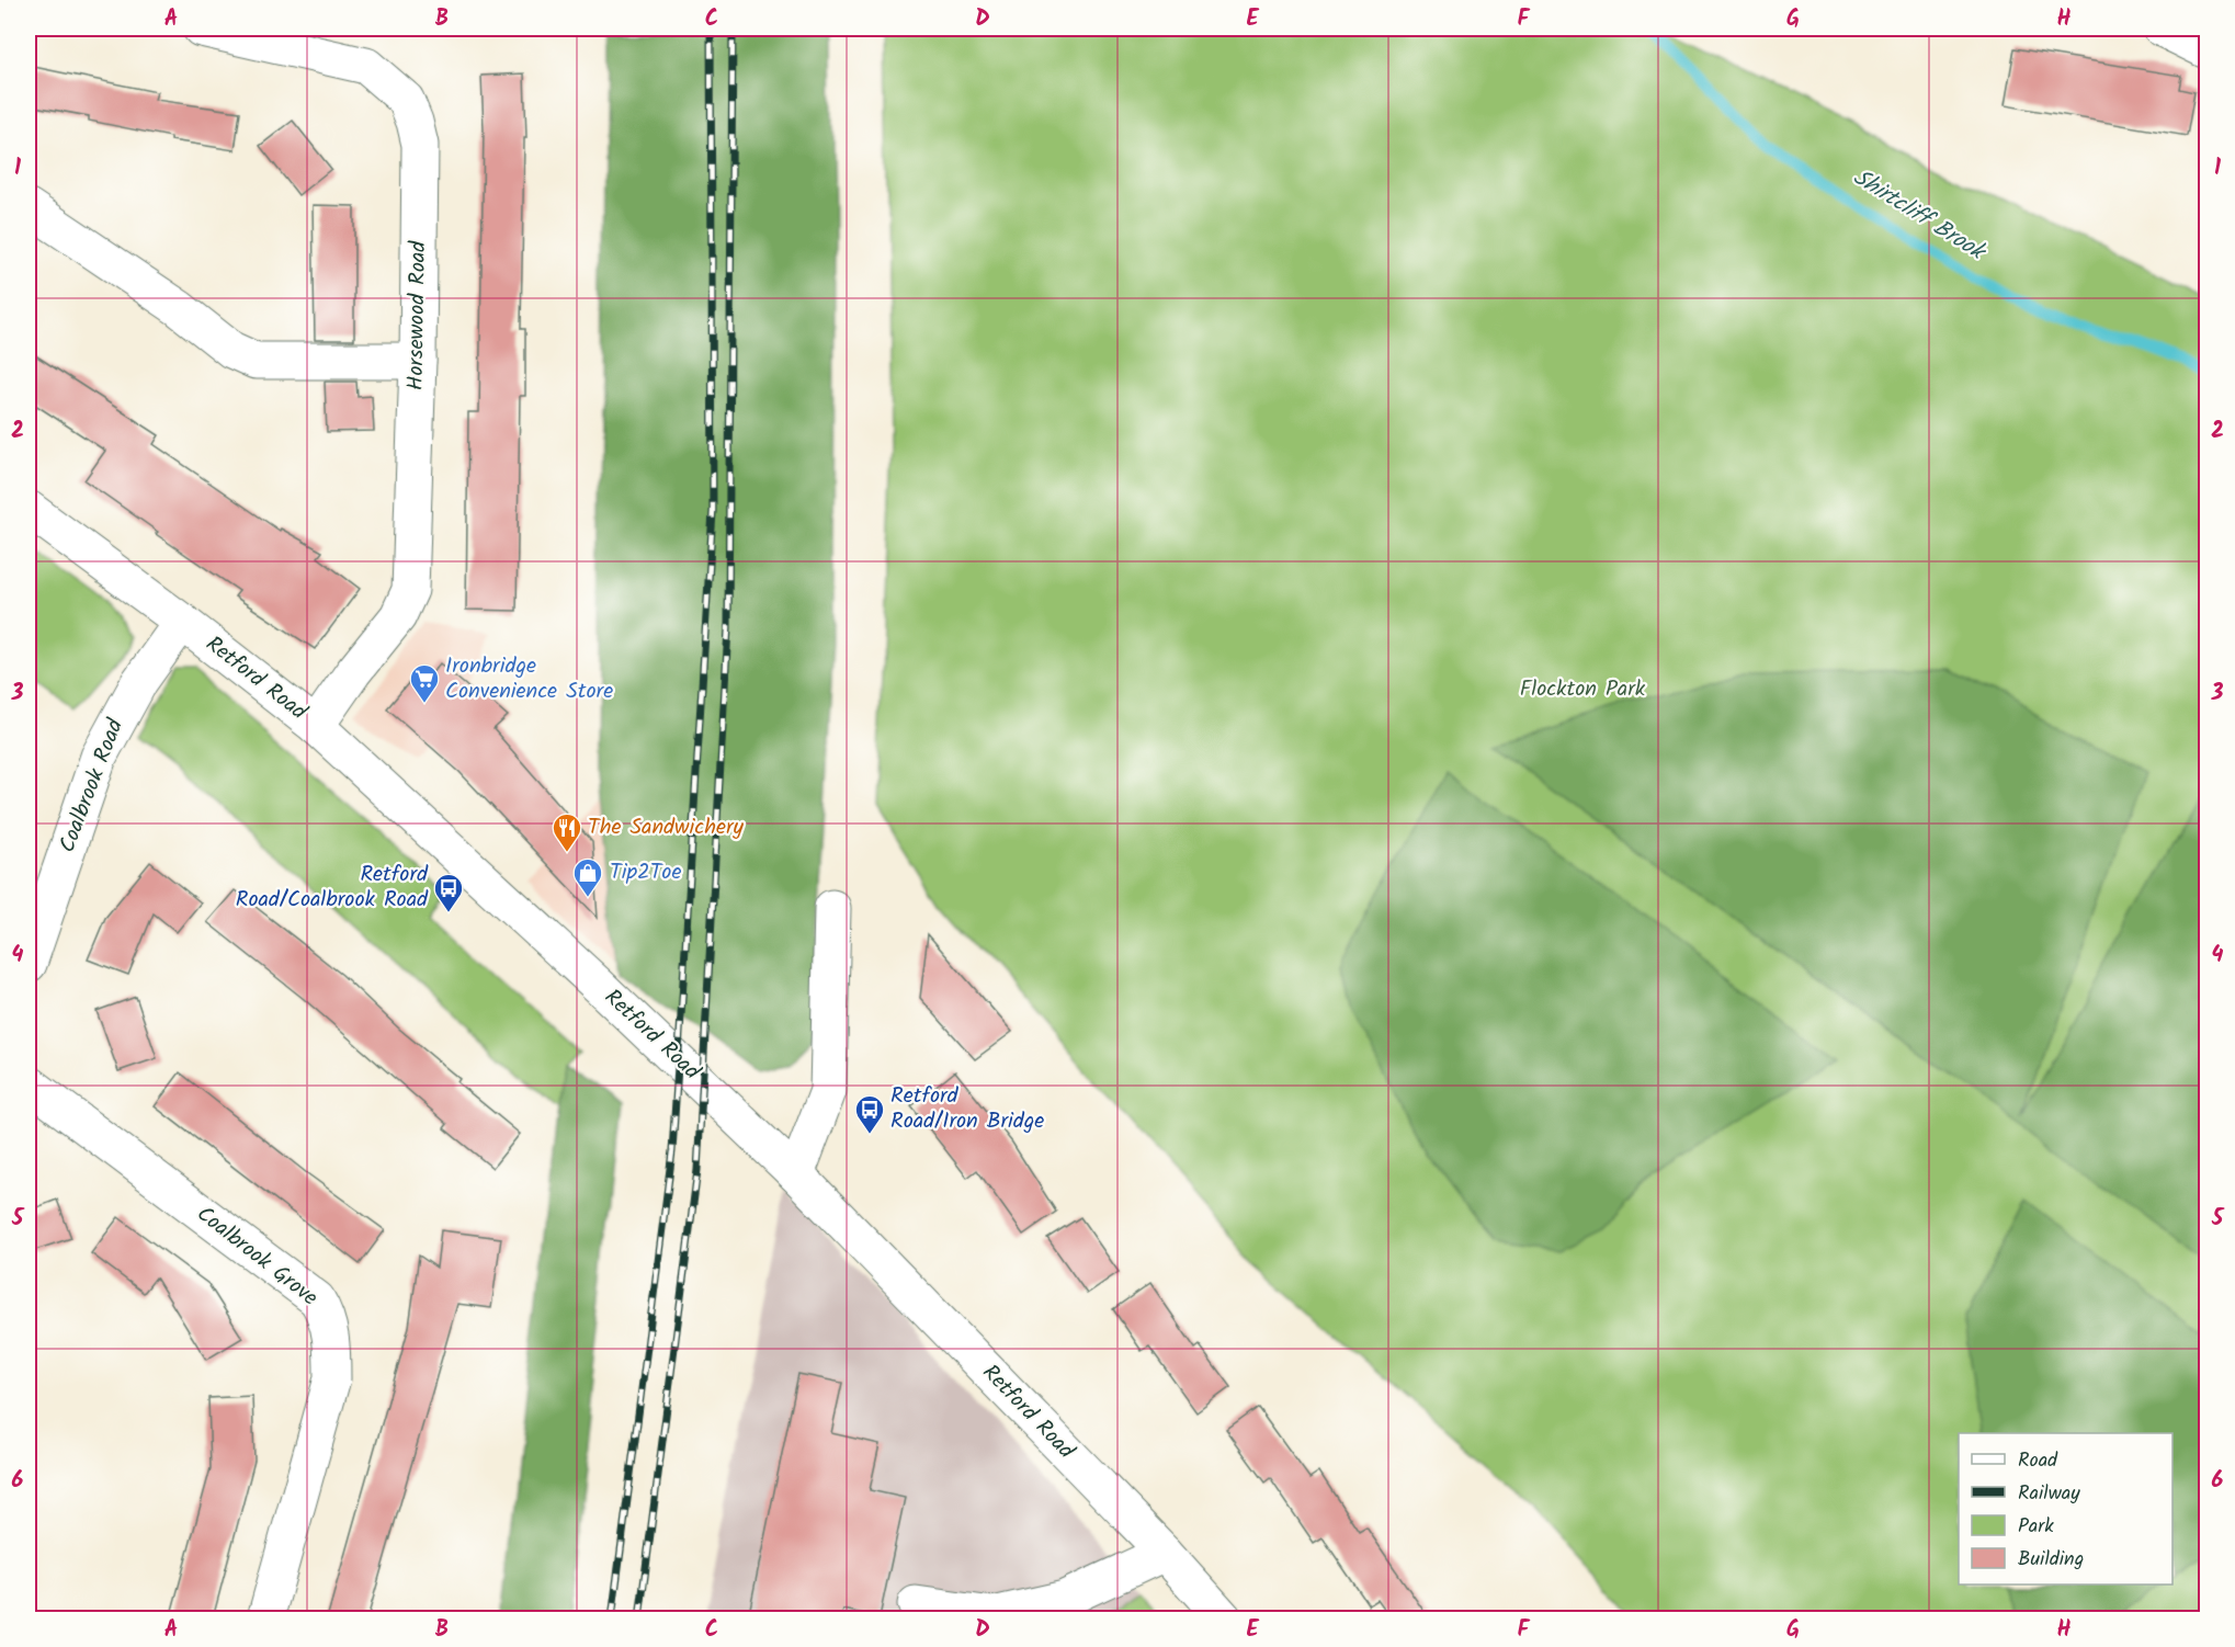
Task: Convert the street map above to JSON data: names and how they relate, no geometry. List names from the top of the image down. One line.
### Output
{"streets":{"street":["Horsewood Road","Retford Road","Coalbrook Road","Coalbrook Grove"]},"crossings":[["Horsewood Road","Retford Road"],["Retford Road","Coalbrook Road"]],"water":["Shirtcliff Brook"],"parks":["Flockton Park"],"places":{"supermarket":["Ironbridge Convenience Store"],"restaurant":["The Sandwichery"],"shop":["Tip2Toe"],"bus stop":["Retford Road/Coalbrook Road","Retford Road/Iron Bridge"]},"legend":["Road","Railway","Park","Building"],"grid":{"columns":["A","B","C","D","E","F","G","H"],"rows":["1","2","3","4","5","6"]}}
